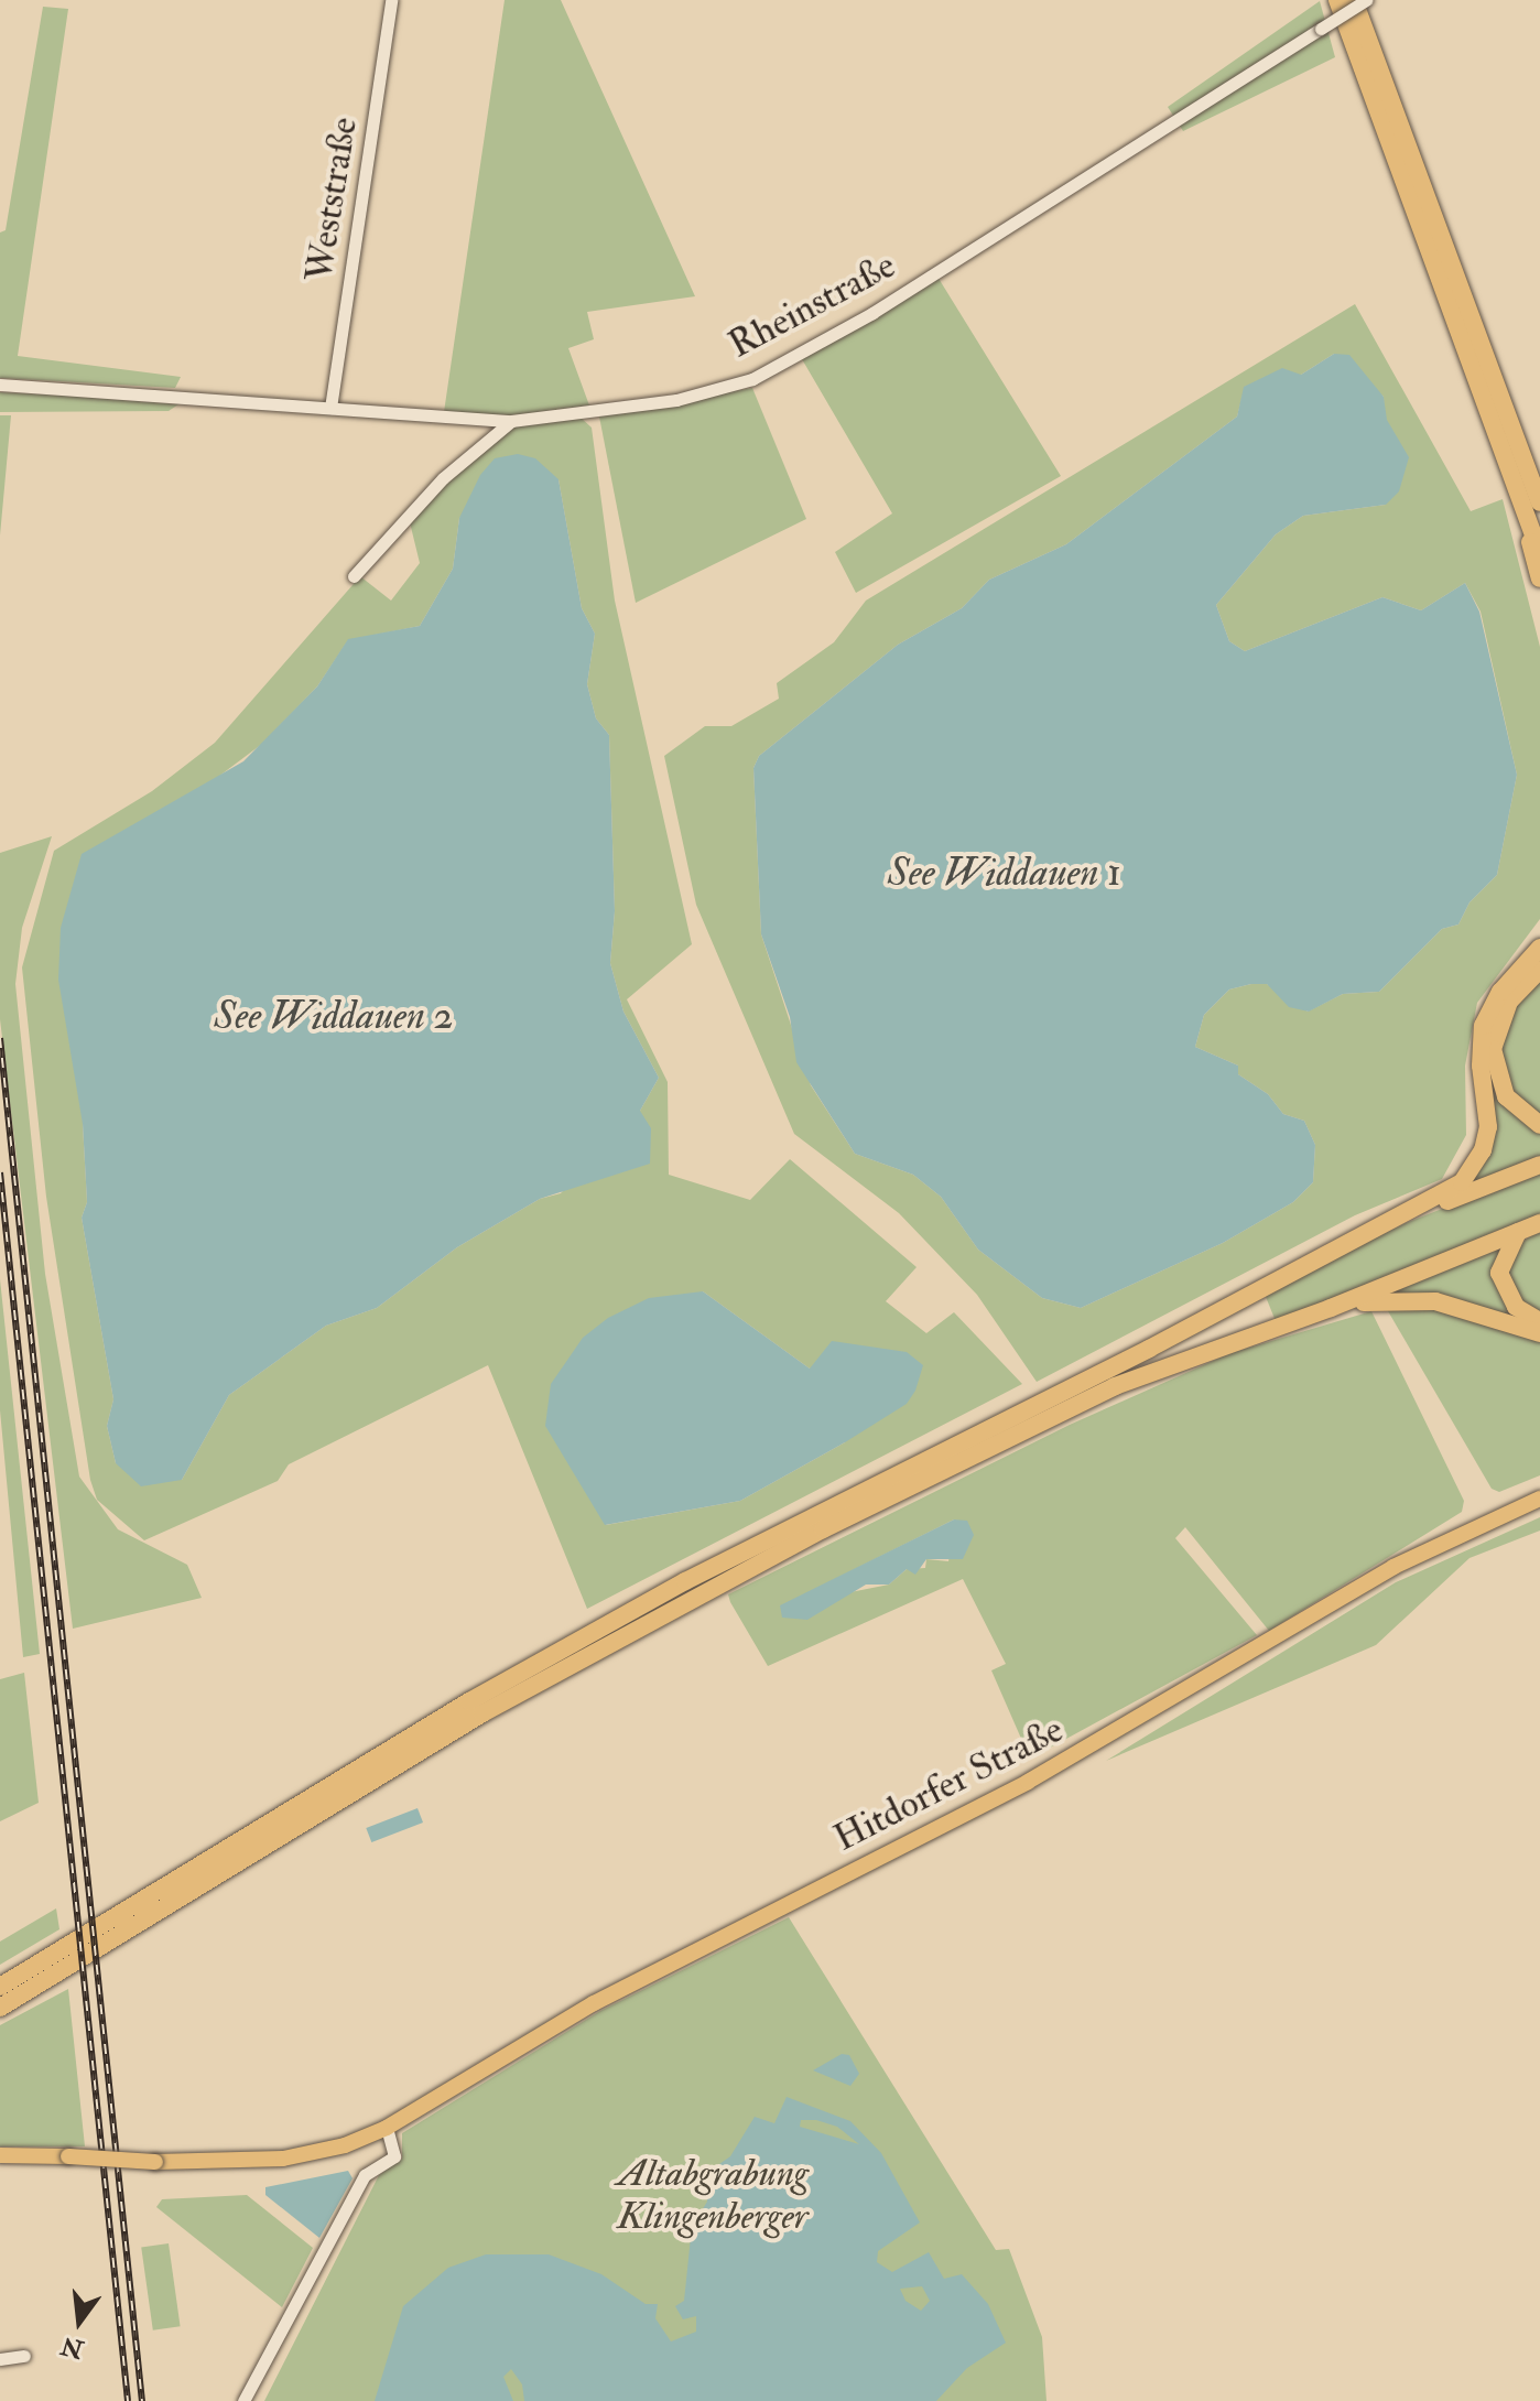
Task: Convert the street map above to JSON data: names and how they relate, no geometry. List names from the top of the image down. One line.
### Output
{"streets":{"main road":["Hitdorfer Straße"],"street":["Weststraße","Rheinstraße"]},"crossings":[["Weststraße","Rheinstraße"]],"water":["See Widdauen 1","See Widdauen 2"],"parks":["Altabgrabung Klingenberger"],"north":"bottom"}
